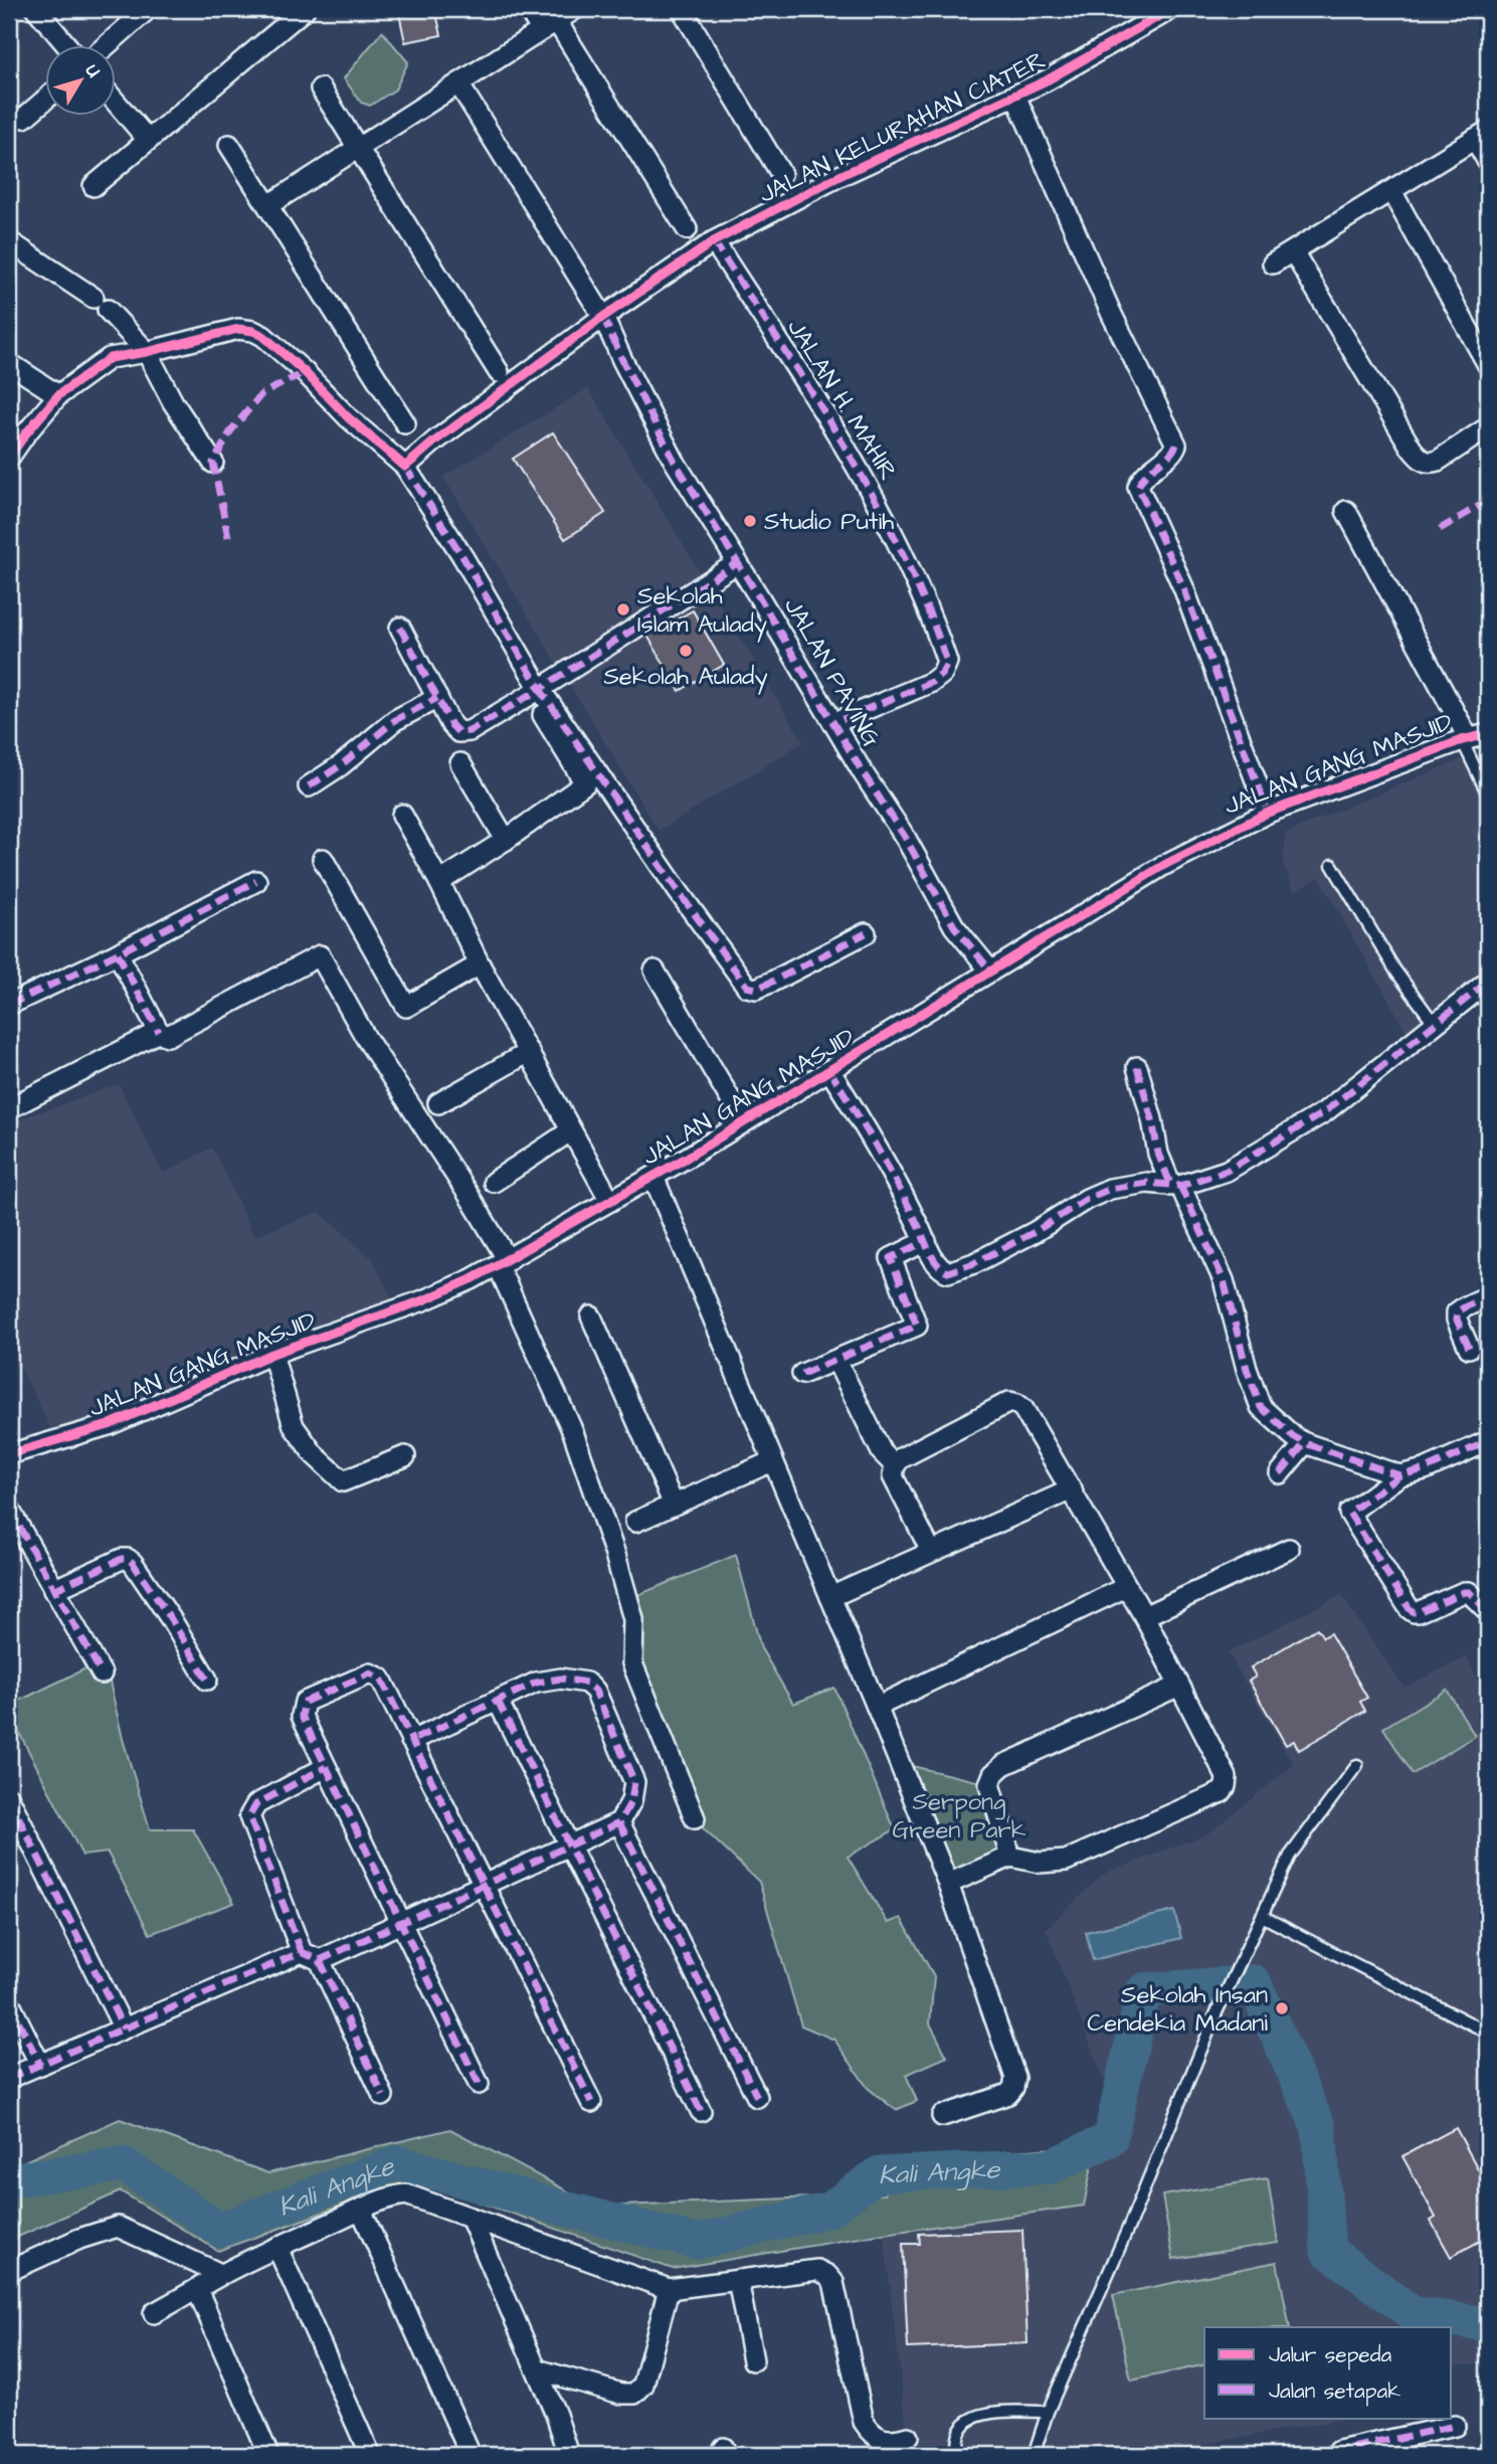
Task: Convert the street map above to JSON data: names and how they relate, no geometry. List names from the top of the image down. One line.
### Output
{"streets":{"street":["JALAN KELURAHAN CIATER","JALAN H. MAHIR","JALAN PAVING","JALAN GANG MASJID"]},"crossings":[["JALAN KELURAHAN CIATER","JALAN H. MAHIR"],["JALAN KELURAHAN CIATER","JALAN PAVING"],["JALAN H. MAHIR","JALAN PAVING"],["JALAN PAVING","JALAN GANG MASJID"]],"water":["Kali Angke"],"parks":["Serpong Green Park"],"places":["Studio Putih","Sekolah Islam Aulady","Sekolah Aulady","Sekolah Insan Cendekia Madani"],"legend":["Jalur sepeda","Jalan setapak"],"north":"top right"}
